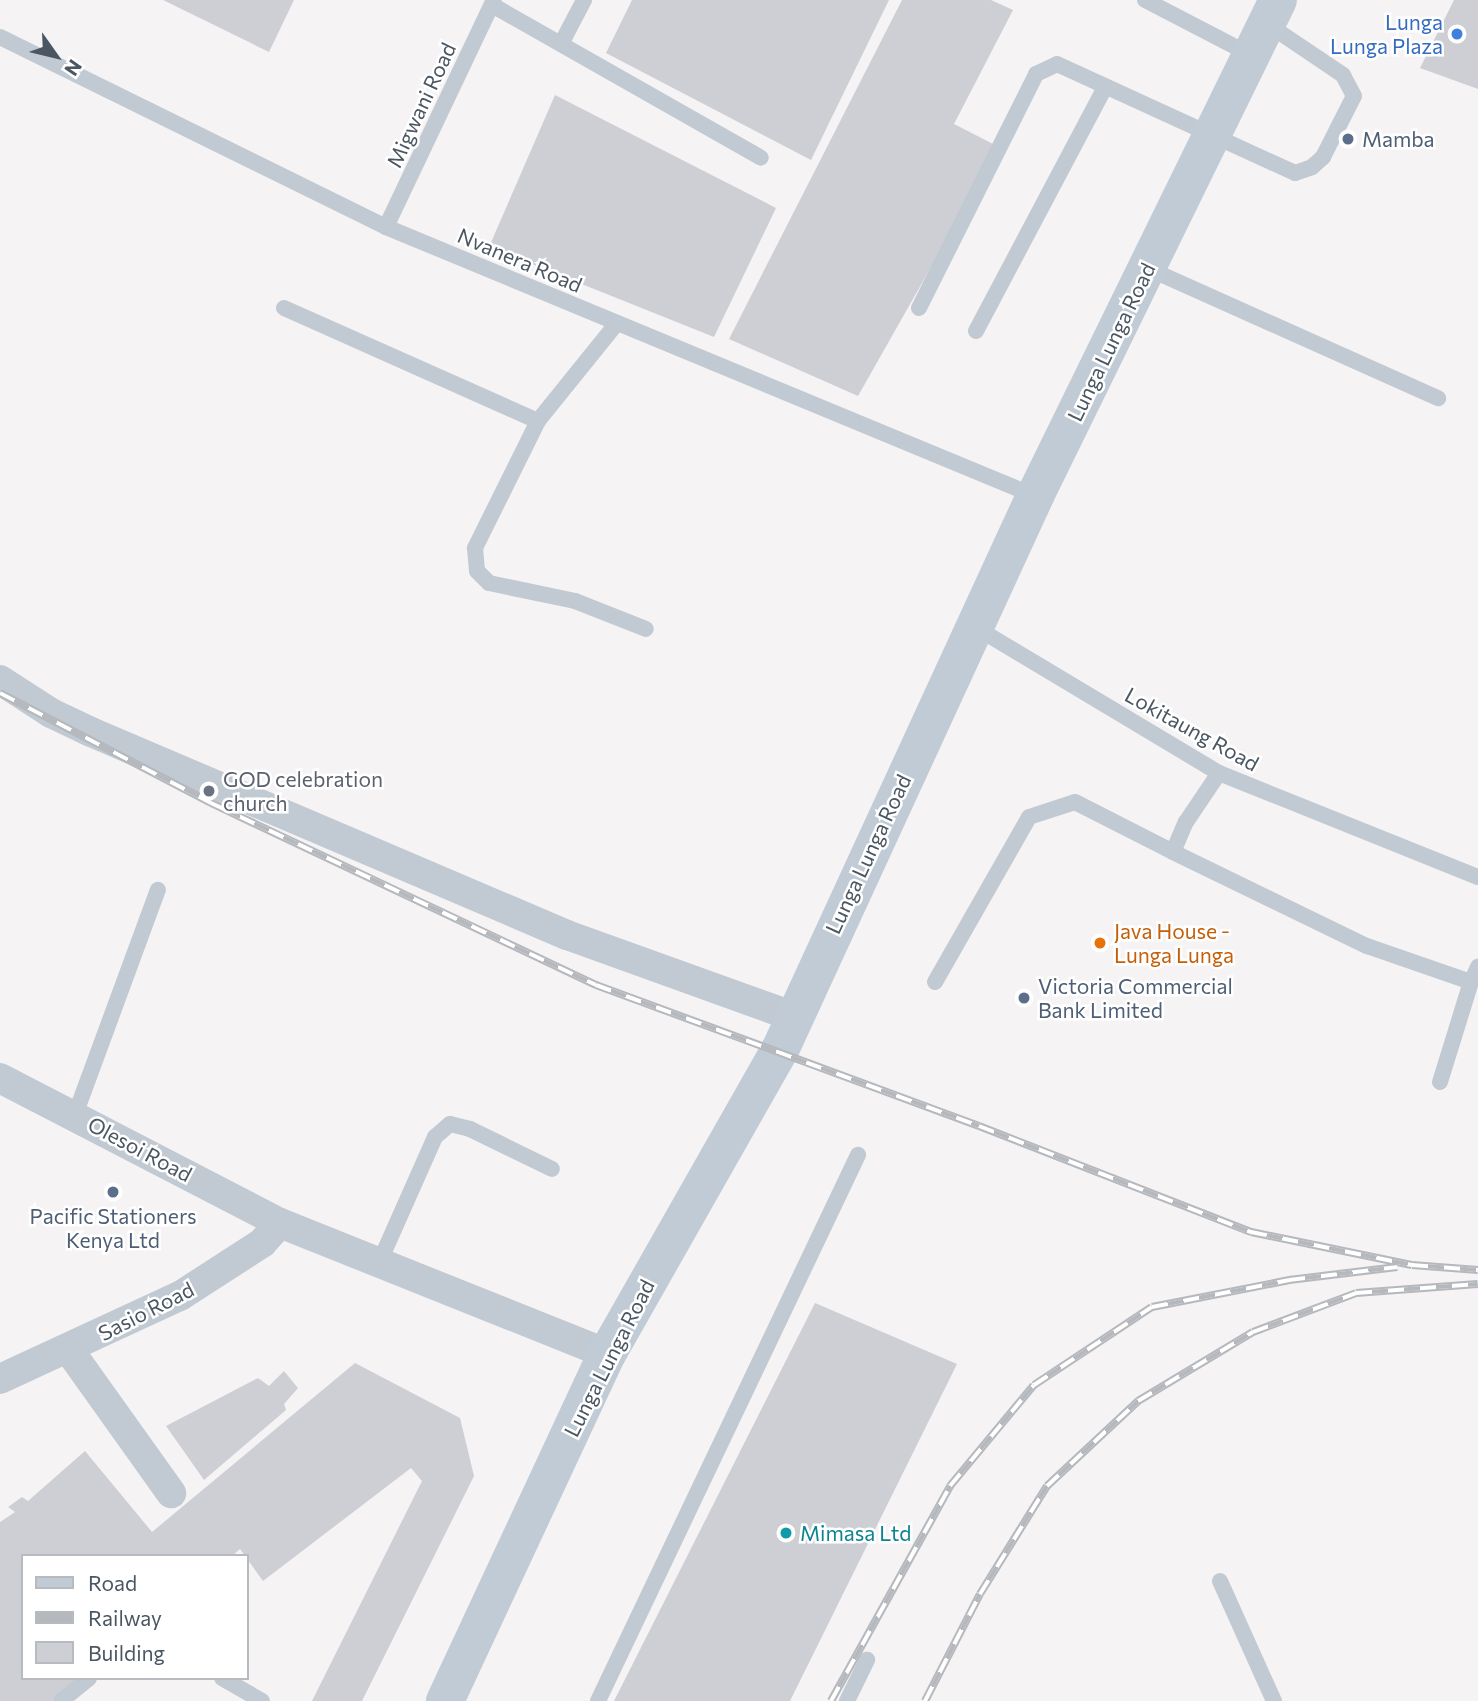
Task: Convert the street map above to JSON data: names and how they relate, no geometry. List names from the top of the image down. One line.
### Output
{"streets":{"main road":["Lunga Lunga Road"],"street":["Olesoi Road","Sasio Road"],"lane":["Migwani Road","Nvanera Road","Lokitaung Road"]},"crossings":[["Migwani Road","Nvanera Road"],["Nvanera Road","Lunga Lunga Road"],["Lunga Lunga Road","Lokitaung Road"],["Lunga Lunga Road","Olesoi Road"],["Olesoi Road","Sasio Road"]],"places":["Lunga Lunga Plaza","Mamba","GOD celebration church","Java House - Lunga Lunga","Victoria Commercial Bank Limited","Pacific Stationers Kenya Ltd","Mimasa Ltd"],"legend":["Road","Railway","Building"],"north":"bottom right"}
